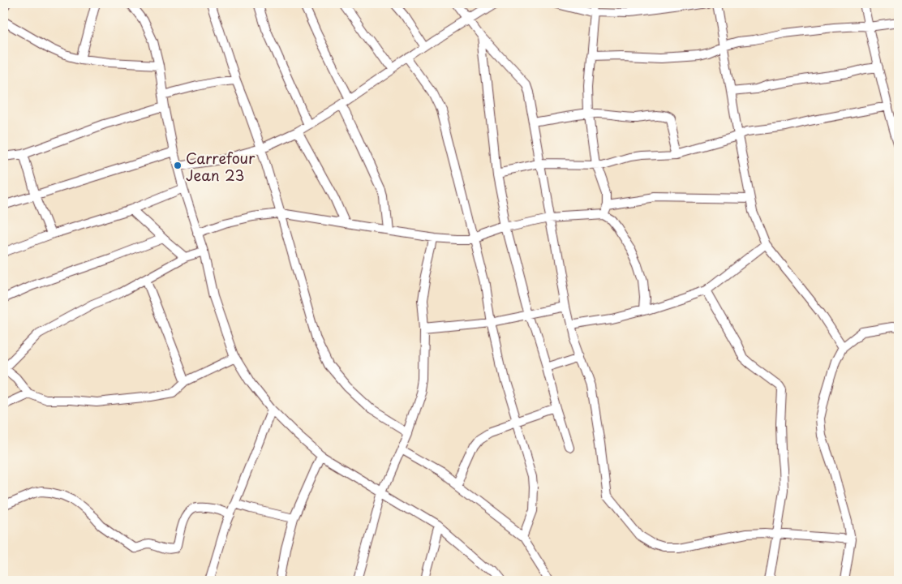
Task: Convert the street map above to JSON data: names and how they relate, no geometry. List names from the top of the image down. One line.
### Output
{"places":["Carrefour Jean 23"]}
